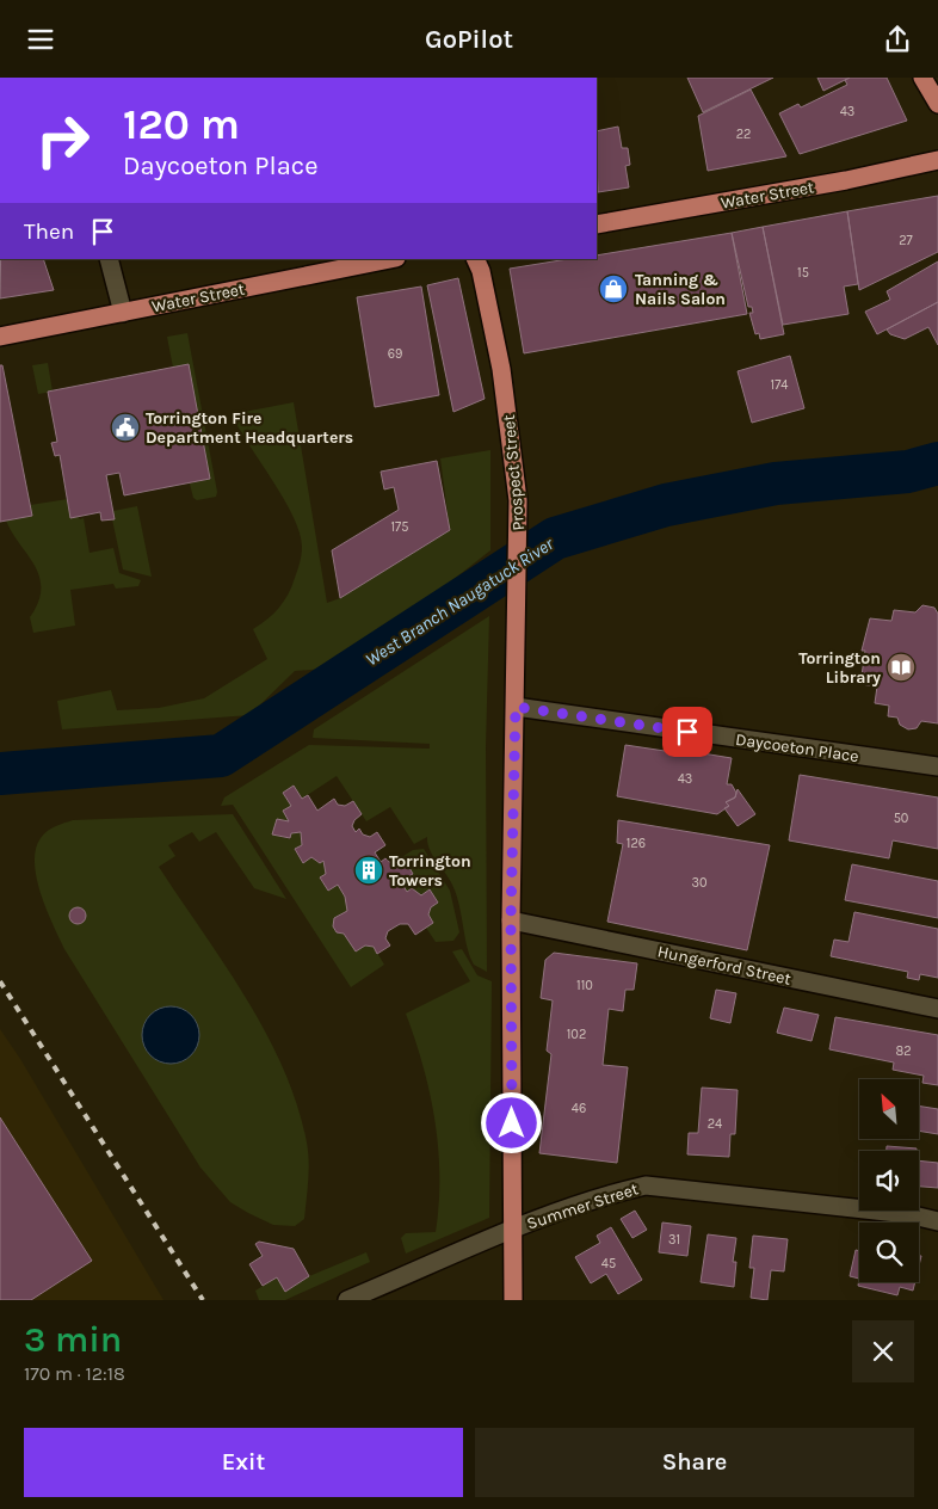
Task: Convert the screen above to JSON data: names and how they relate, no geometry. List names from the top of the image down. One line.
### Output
{"streets":{"main road":["Water Street","Prospect Street"],"street":["Daycoeton Place","Hungerford Street","Summer Street"]},"crossings":[["Prospect Street","Daycoeton Place"],["Prospect Street","Hungerford Street"],["Prospect Street","Summer Street"]],"water":["West Branch Naugatuck River"],"places":{"shop":["Tanning & Nails Salon"],"public building":["Torrington Fire Department Headquarters"],"library":["Torrington Library"],"building":["Torrington Towers"]},"house_numbers":["43","22","27","15","69","174","175","43","50","126","30","110","102","82","46","24","31","45"],"north":"top left","page":{"header":"GoPilot","turn":["120 m","Daycoeton Place"],"then":"Then","heading":["3 min","170 m · 12:18"],"buttons":["Exit","Share"]}}
